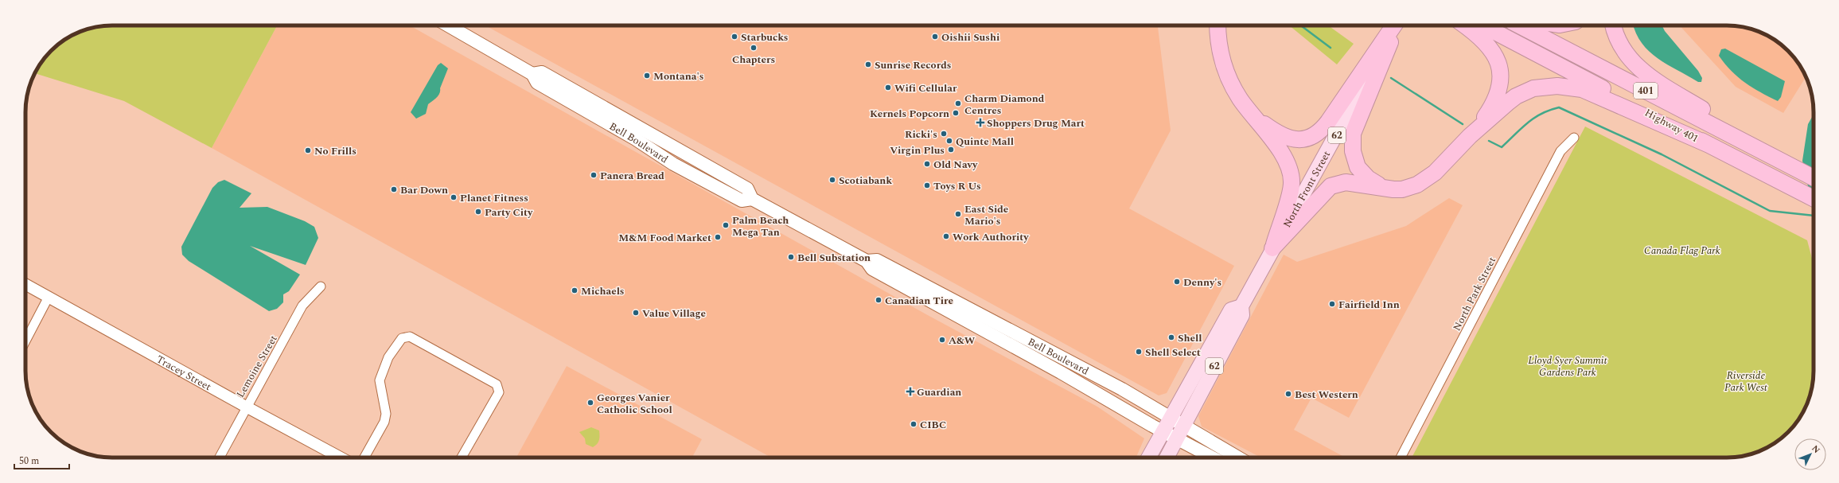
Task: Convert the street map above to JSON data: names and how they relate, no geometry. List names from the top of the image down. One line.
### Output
{"streets":{"highway":["401","Highway 401"],"main road":["62","Bell Boulevard","North Front Street"],"street":["North Park Street","Lemoine Street","Tracey Street"]},"crossings":[["62","Bell Boulevard"],["62","North Front Street"],["Bell Boulevard","North Front Street"],["Lemoine Street","Tracey Street"]],"parks":["Canada Flag Park","Lloyd Syer Summit Gardens Park","Riverside Park West"],"places":{"other":["Starbucks","Oishii Sushi","Chapters","Sunrise Records","Montana's","Wifi Cellular","Charm Diamond Centres","Kernels Popcorn","Ricki's","Quinte Mall","Virgin Plus","No Frills","Old Navy","Panera Bread","Scotiabank","Toys R Us","Bar Down","Planet Fitness","Party City","East Side Mario's","Palm Beach Mega Tan","Work Authority","M&M Food Market","Bell Substation","Denny's","Michaels","Canadian Tire","Fairfield Inn","Value Village","Shell","A&W","Shell Select","Best Western","Georges Vanier Catholic School","CIBC"],"health":["Shoppers Drug Mart","Guardian"]},"scale_bar":"50 m","north":"top right"}
